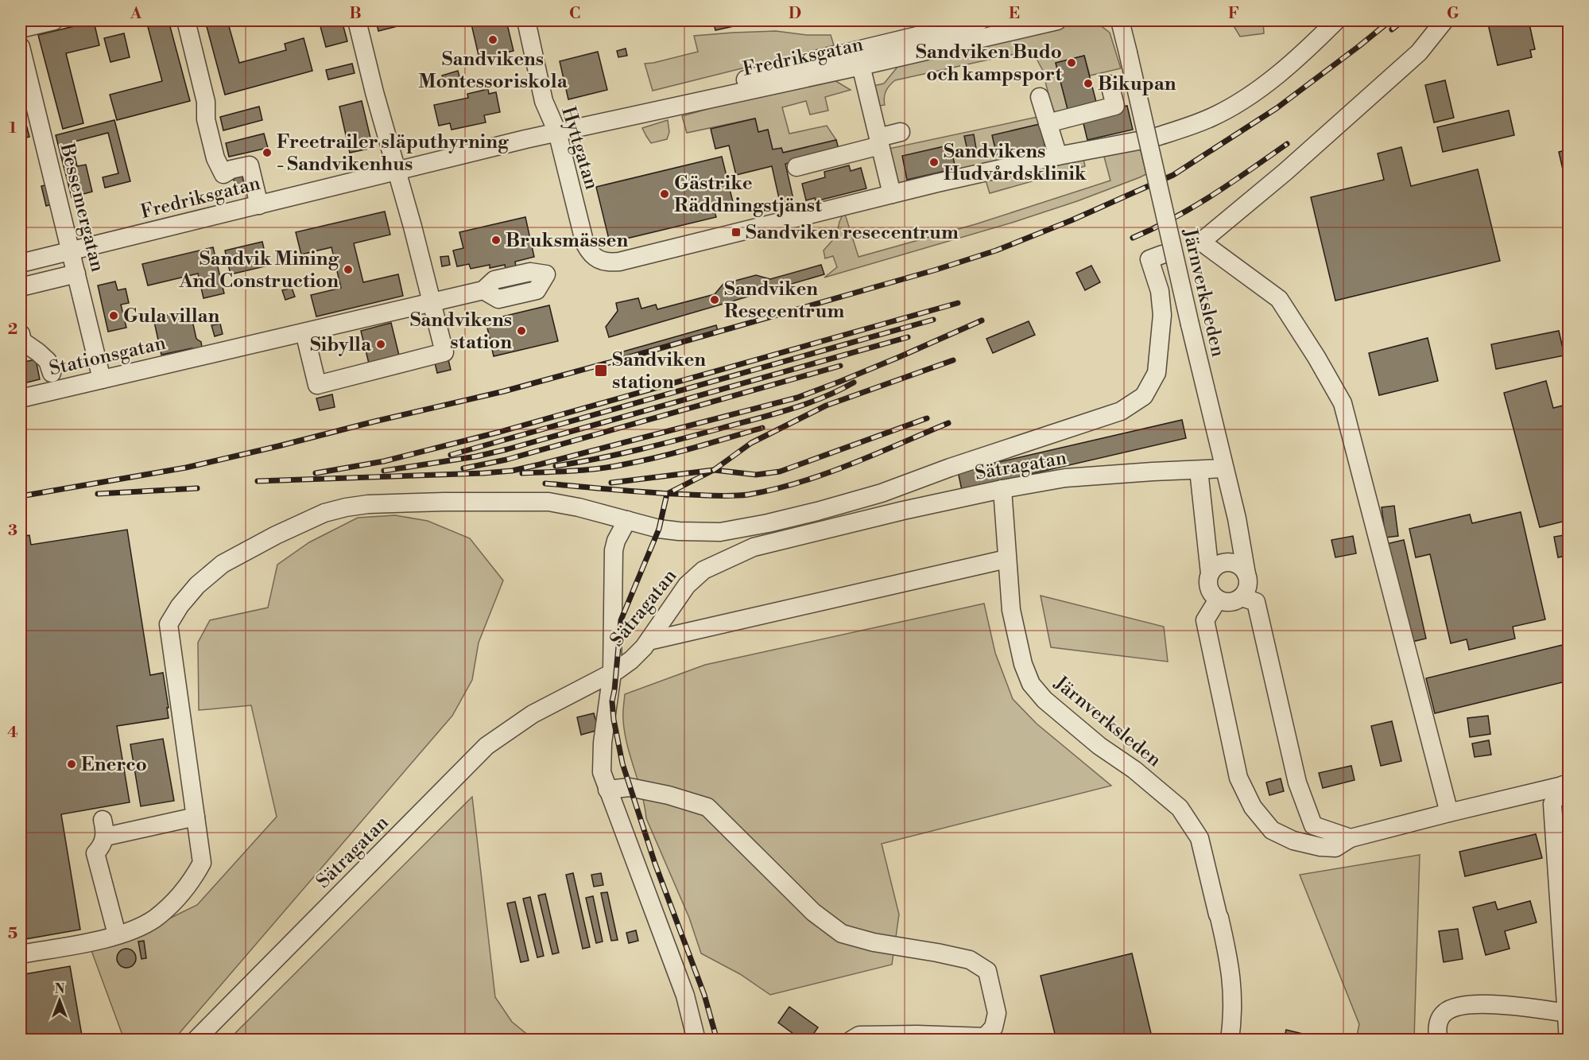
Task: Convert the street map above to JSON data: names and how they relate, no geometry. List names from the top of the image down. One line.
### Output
{"streets":{"street":["Fredriksgatan","Hyttgatan","Bessemergatan","Järnverksleden","Stationsgatan","Sätragatan"]},"crossings":[["Fredriksgatan","Hyttgatan"],["Fredriksgatan","Bessemergatan"],["Bessemergatan","Stationsgatan"],["Järnverksleden","Sätragatan"]],"places":{"other":["Sandvikens Montessoriskola","Sandviken Budo och kampsport","Bikupan","Freetrailer släputhyrning - Sandvikenhus","Sandvikens Hudvårdsklinik","Gästrike Räddningstjänst","Bruksmässen","Sandvik Mining And Construction","Sandviken Resecentrum","Gula villan","Sandvikens station","Sibylla","Enerco"],"transit":["Sandviken resecentrum","Sandviken station"]},"north":"top","grid":{"columns":["A","B","C","D","E","F","G"],"rows":["1","2","3","4","5"]}}
